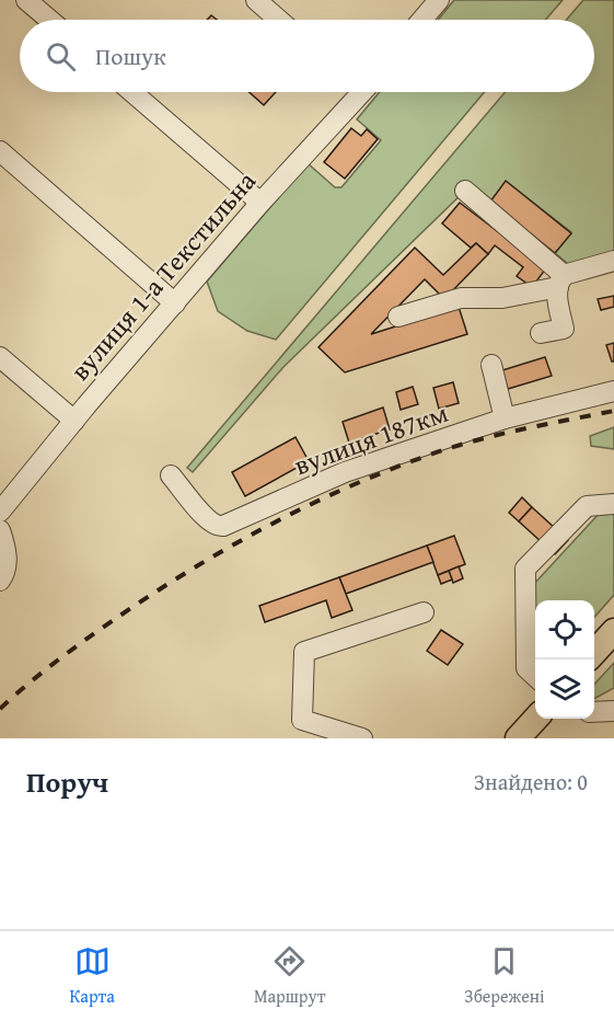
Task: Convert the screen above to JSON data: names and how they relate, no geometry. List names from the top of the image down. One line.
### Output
{"streets":{"street":["вулиця 1-а Текстильна","вулиця 187км"]},"page":{"search":"Пошук","heading":["Поруч","Знайдено: 0"],"nav":["Карта","Маршрут","Збережені"]}}
